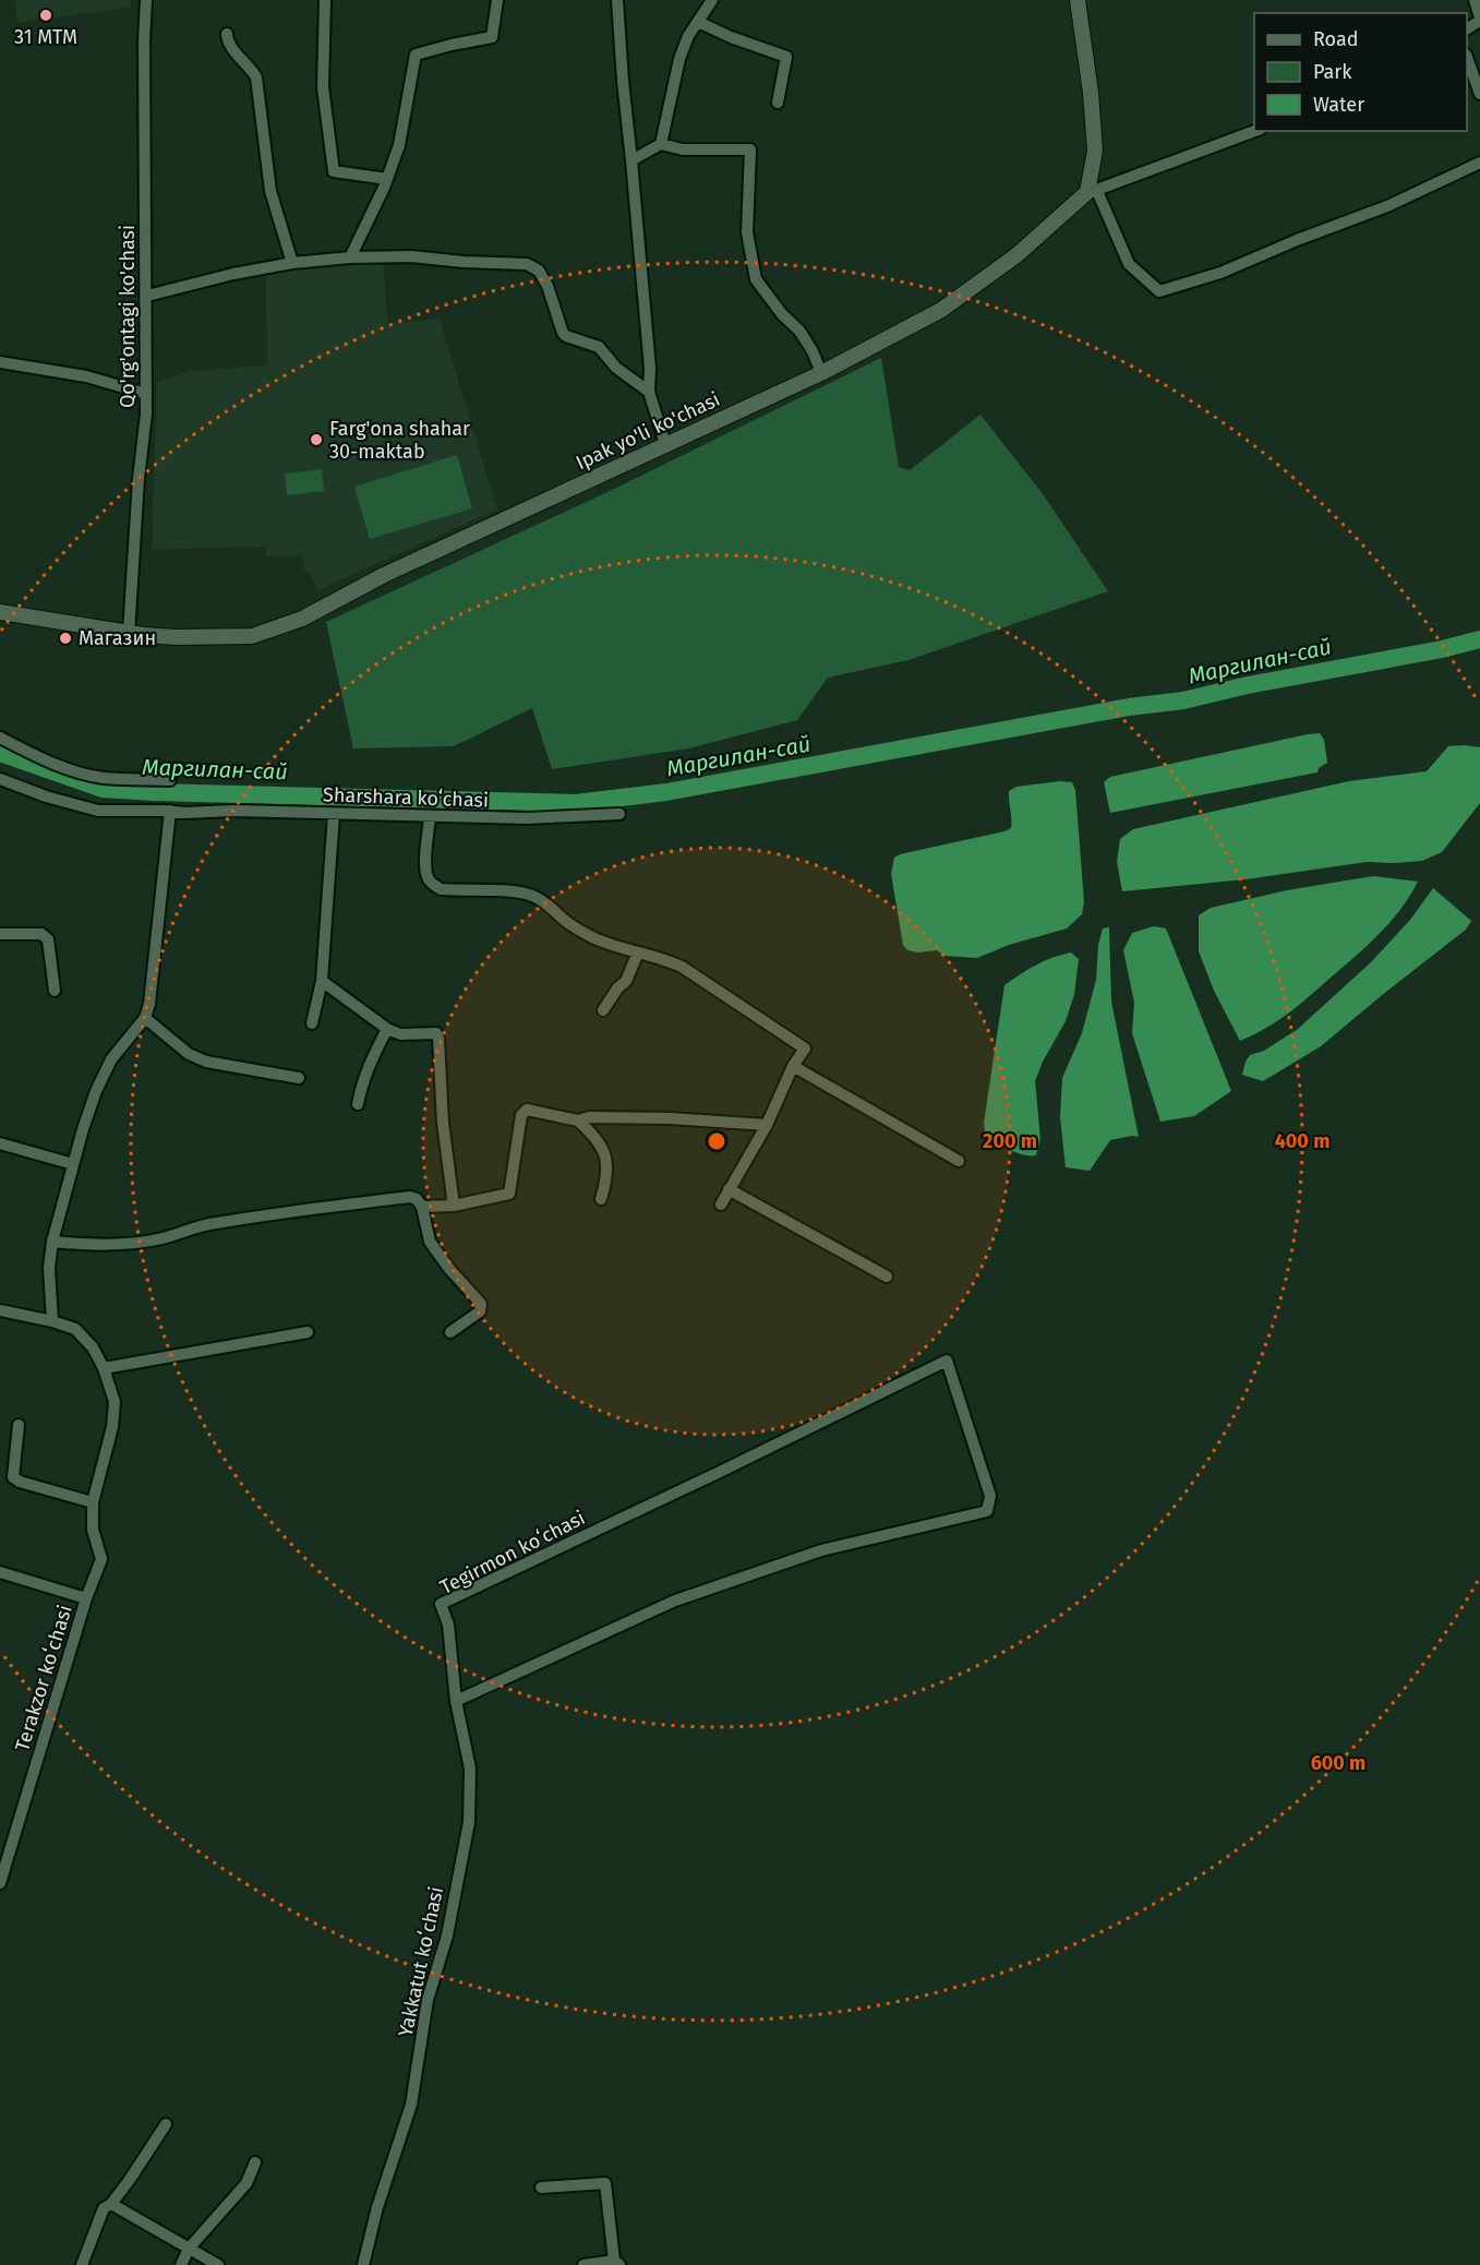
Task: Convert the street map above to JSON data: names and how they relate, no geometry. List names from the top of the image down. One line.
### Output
{"streets":{"main road":["Ipak yo'li ko'chasi"],"street":["Qo'rg'ontagi ko'chasi","Sharshara koʻchasi","Tegirmon koʻchasi","Terakzor koʻchasi","Yakkatut koʻchasi"]},"crossings":[["Qo'rg'ontagi ko'chasi","Ipak yo'li ko'chasi"],["Tegirmon koʻchasi","Yakkatut koʻchasi"]],"water":["Маргилан-сай"],"places":["31 MTM","Farg'ona shahar 30-maktab","Магазин"],"legend":["Road","Park","Water"],"rings":["200 m","400 m","600 m"]}
